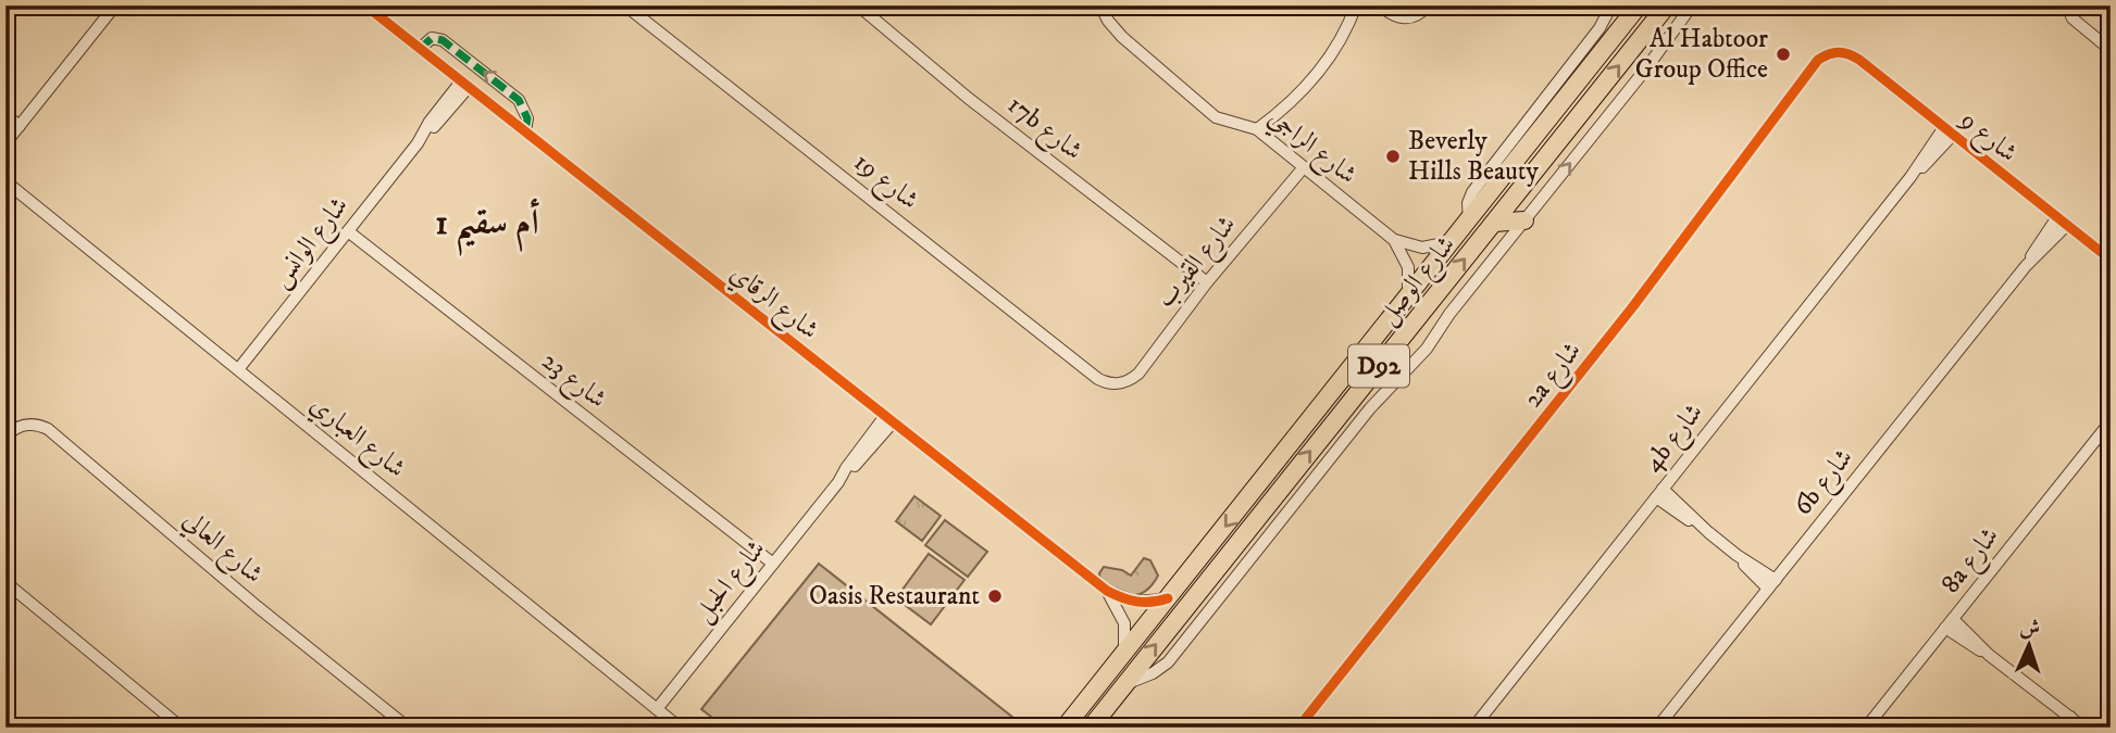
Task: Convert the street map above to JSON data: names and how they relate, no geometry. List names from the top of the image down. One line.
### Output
{"streets":{"main road":["شارع الوصل","D92"],"street":["17b شارع","شارع 9","شارع الراجي","شارع 19","شارع الوانس","شارع القيرب","شارع الرقاي","2a شارع","شارع 23","شارع العباري","4b شارع","6b شارع","شارع العالي","8a شارع","شارع الحبل"]},"crossings":[["17b شارع","شارع القيرب"],["شارع 9","2a شارع"],["شارع 9","4b شارع"],["شارع 9","6b شارع"],["شارع الراجي","شارع القيرب"],["شارع الراجي","شارع الوصل"],["شارع 19","شارع القيرب"],["شارع الوانس","شارع الرقاي"],["شارع الوانس","شارع 23"],["شارع الوانس","شارع العباري"],["شارع الوصل","شارع الرقاي"],["شارع الرقاي","شارع الحبل"],["شارع 23","شارع الحبل"],["شارع العباري","شارع الحبل"]],"districts":["أم سقيم 1"],"places":["Al Habtoor Group Office","Beverly Hills Beauty","Oasis Restaurant"],"north":"top"}
